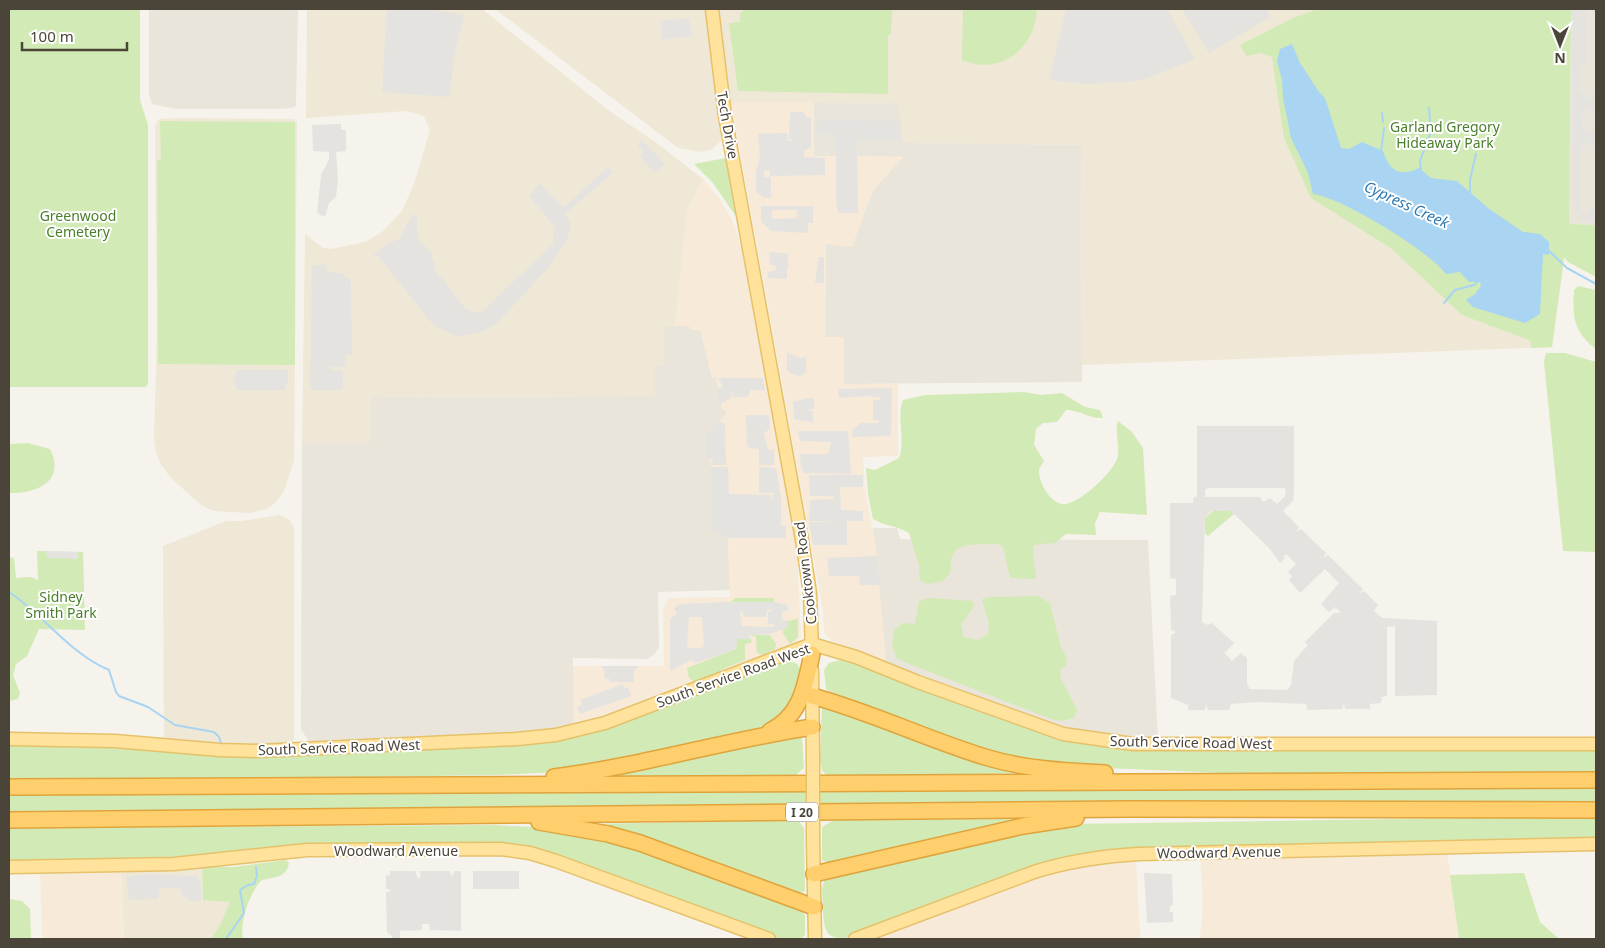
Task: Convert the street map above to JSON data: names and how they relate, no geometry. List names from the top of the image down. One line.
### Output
{"streets":{"highway":["I 20"],"main road":["Tech Drive","Cooktown Road","South Service Road West","Woodward Avenue"]},"crossings":[["Tech Drive","Cooktown Road"],["Cooktown Road","South Service Road West"]],"water":["Cypress Creek"],"parks":["Garland Gregory Hideaway Park","Greenwood Cemetery","Sidney Smith Park"],"scale_bar":"100 m","north":"bottom"}
